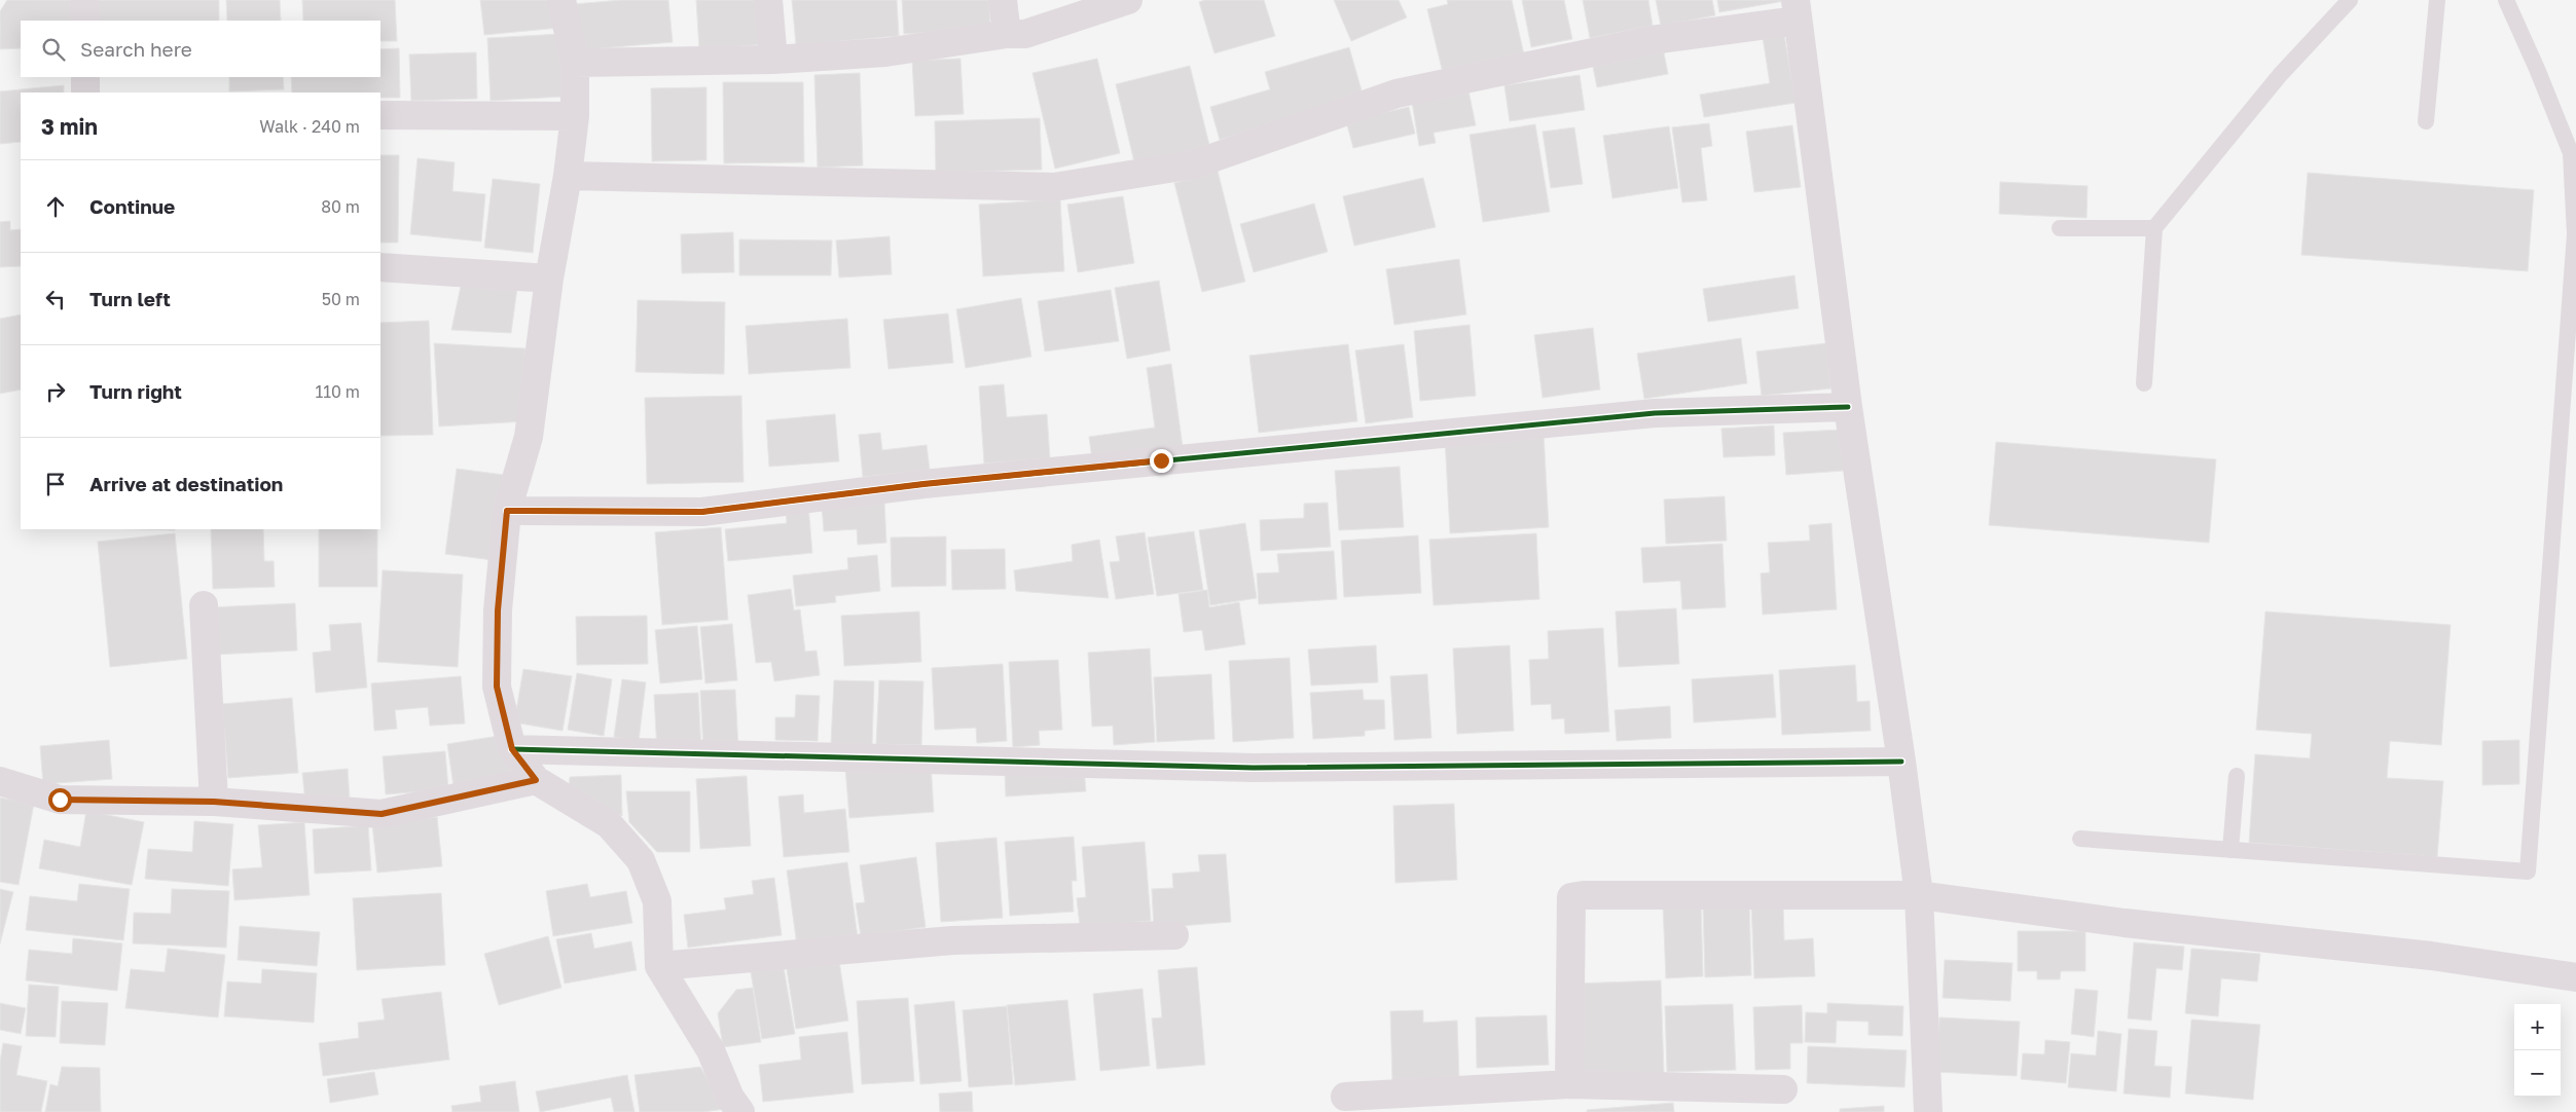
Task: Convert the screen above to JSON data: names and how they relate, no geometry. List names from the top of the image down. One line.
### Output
{"page":{"search":"Search here","heading":["3 min","Walk · 240 m"],"list":[["Continue","80 m"],["Turn left","50 m"],["Turn right","110 m"],"Arrive at destination"],"map_buttons":["+","−"]}}
